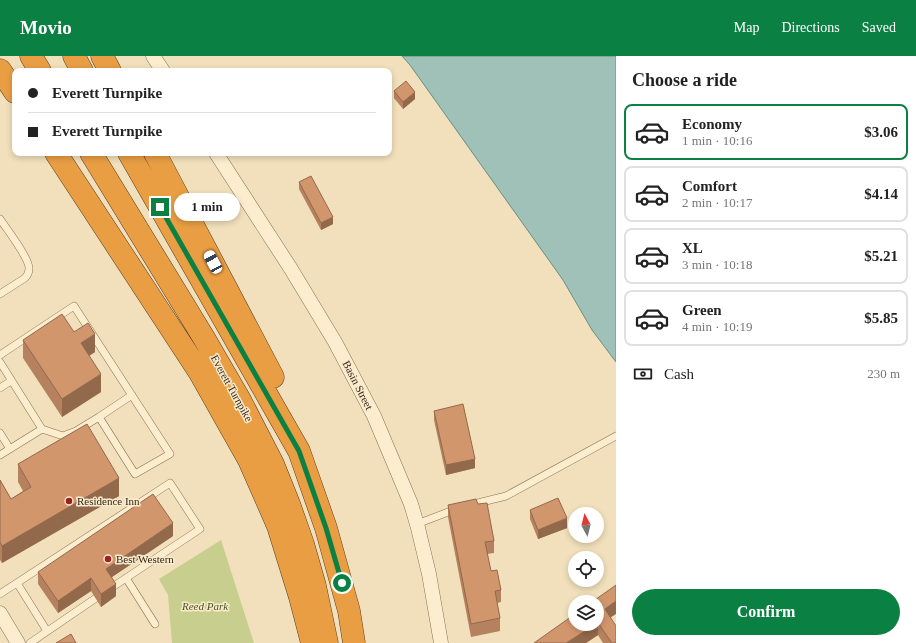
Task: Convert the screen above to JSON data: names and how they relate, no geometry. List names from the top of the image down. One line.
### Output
{"streets":{"highway":["Everett Turnpike"],"street":["Basin Street"]},"parks":["Reed Park"],"places":["Residence Inn","Best Western"],"north":"top","page":{"header":"Movio","nav":["Map","Directions","Saved"],"heading":"Choose a ride","banner":["Everett Turnpike","Everett Turnpike"],"list":[{"name":"Economy","note":"1 min · 10:16","value":"$3.06"},{"name":"Comfort","note":"2 min · 10:17","value":"$4.14"},{"name":"XL","note":"3 min · 10:18","value":"$5.21"},{"name":"Green","note":"4 min · 10:19","value":"$5.85"}],"bubble":"1 min","pay":["Cash","230 m"],"buttons":"Confirm"}}
